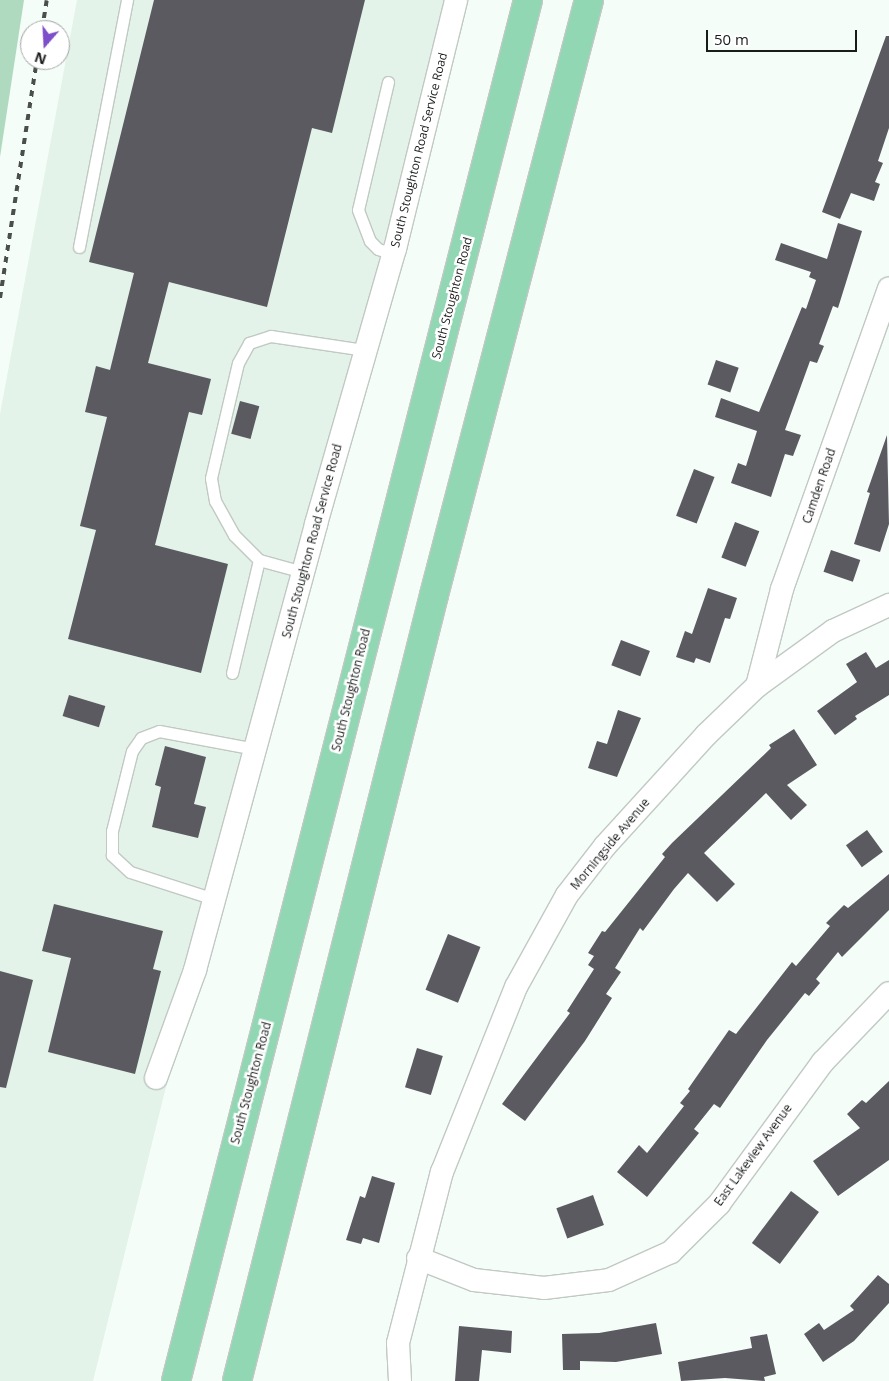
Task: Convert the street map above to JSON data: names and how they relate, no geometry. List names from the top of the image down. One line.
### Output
{"streets":{"main road":["South Stoughton Road"],"street":["South Stoughton Road Service Road","Camden Road","Morningside Avenue","East Lakeview Avenue"]},"crossings":[["Camden Road","Morningside Avenue"],["Morningside Avenue","East Lakeview Avenue"]],"scale_bar":"50 m","north":"bottom"}
